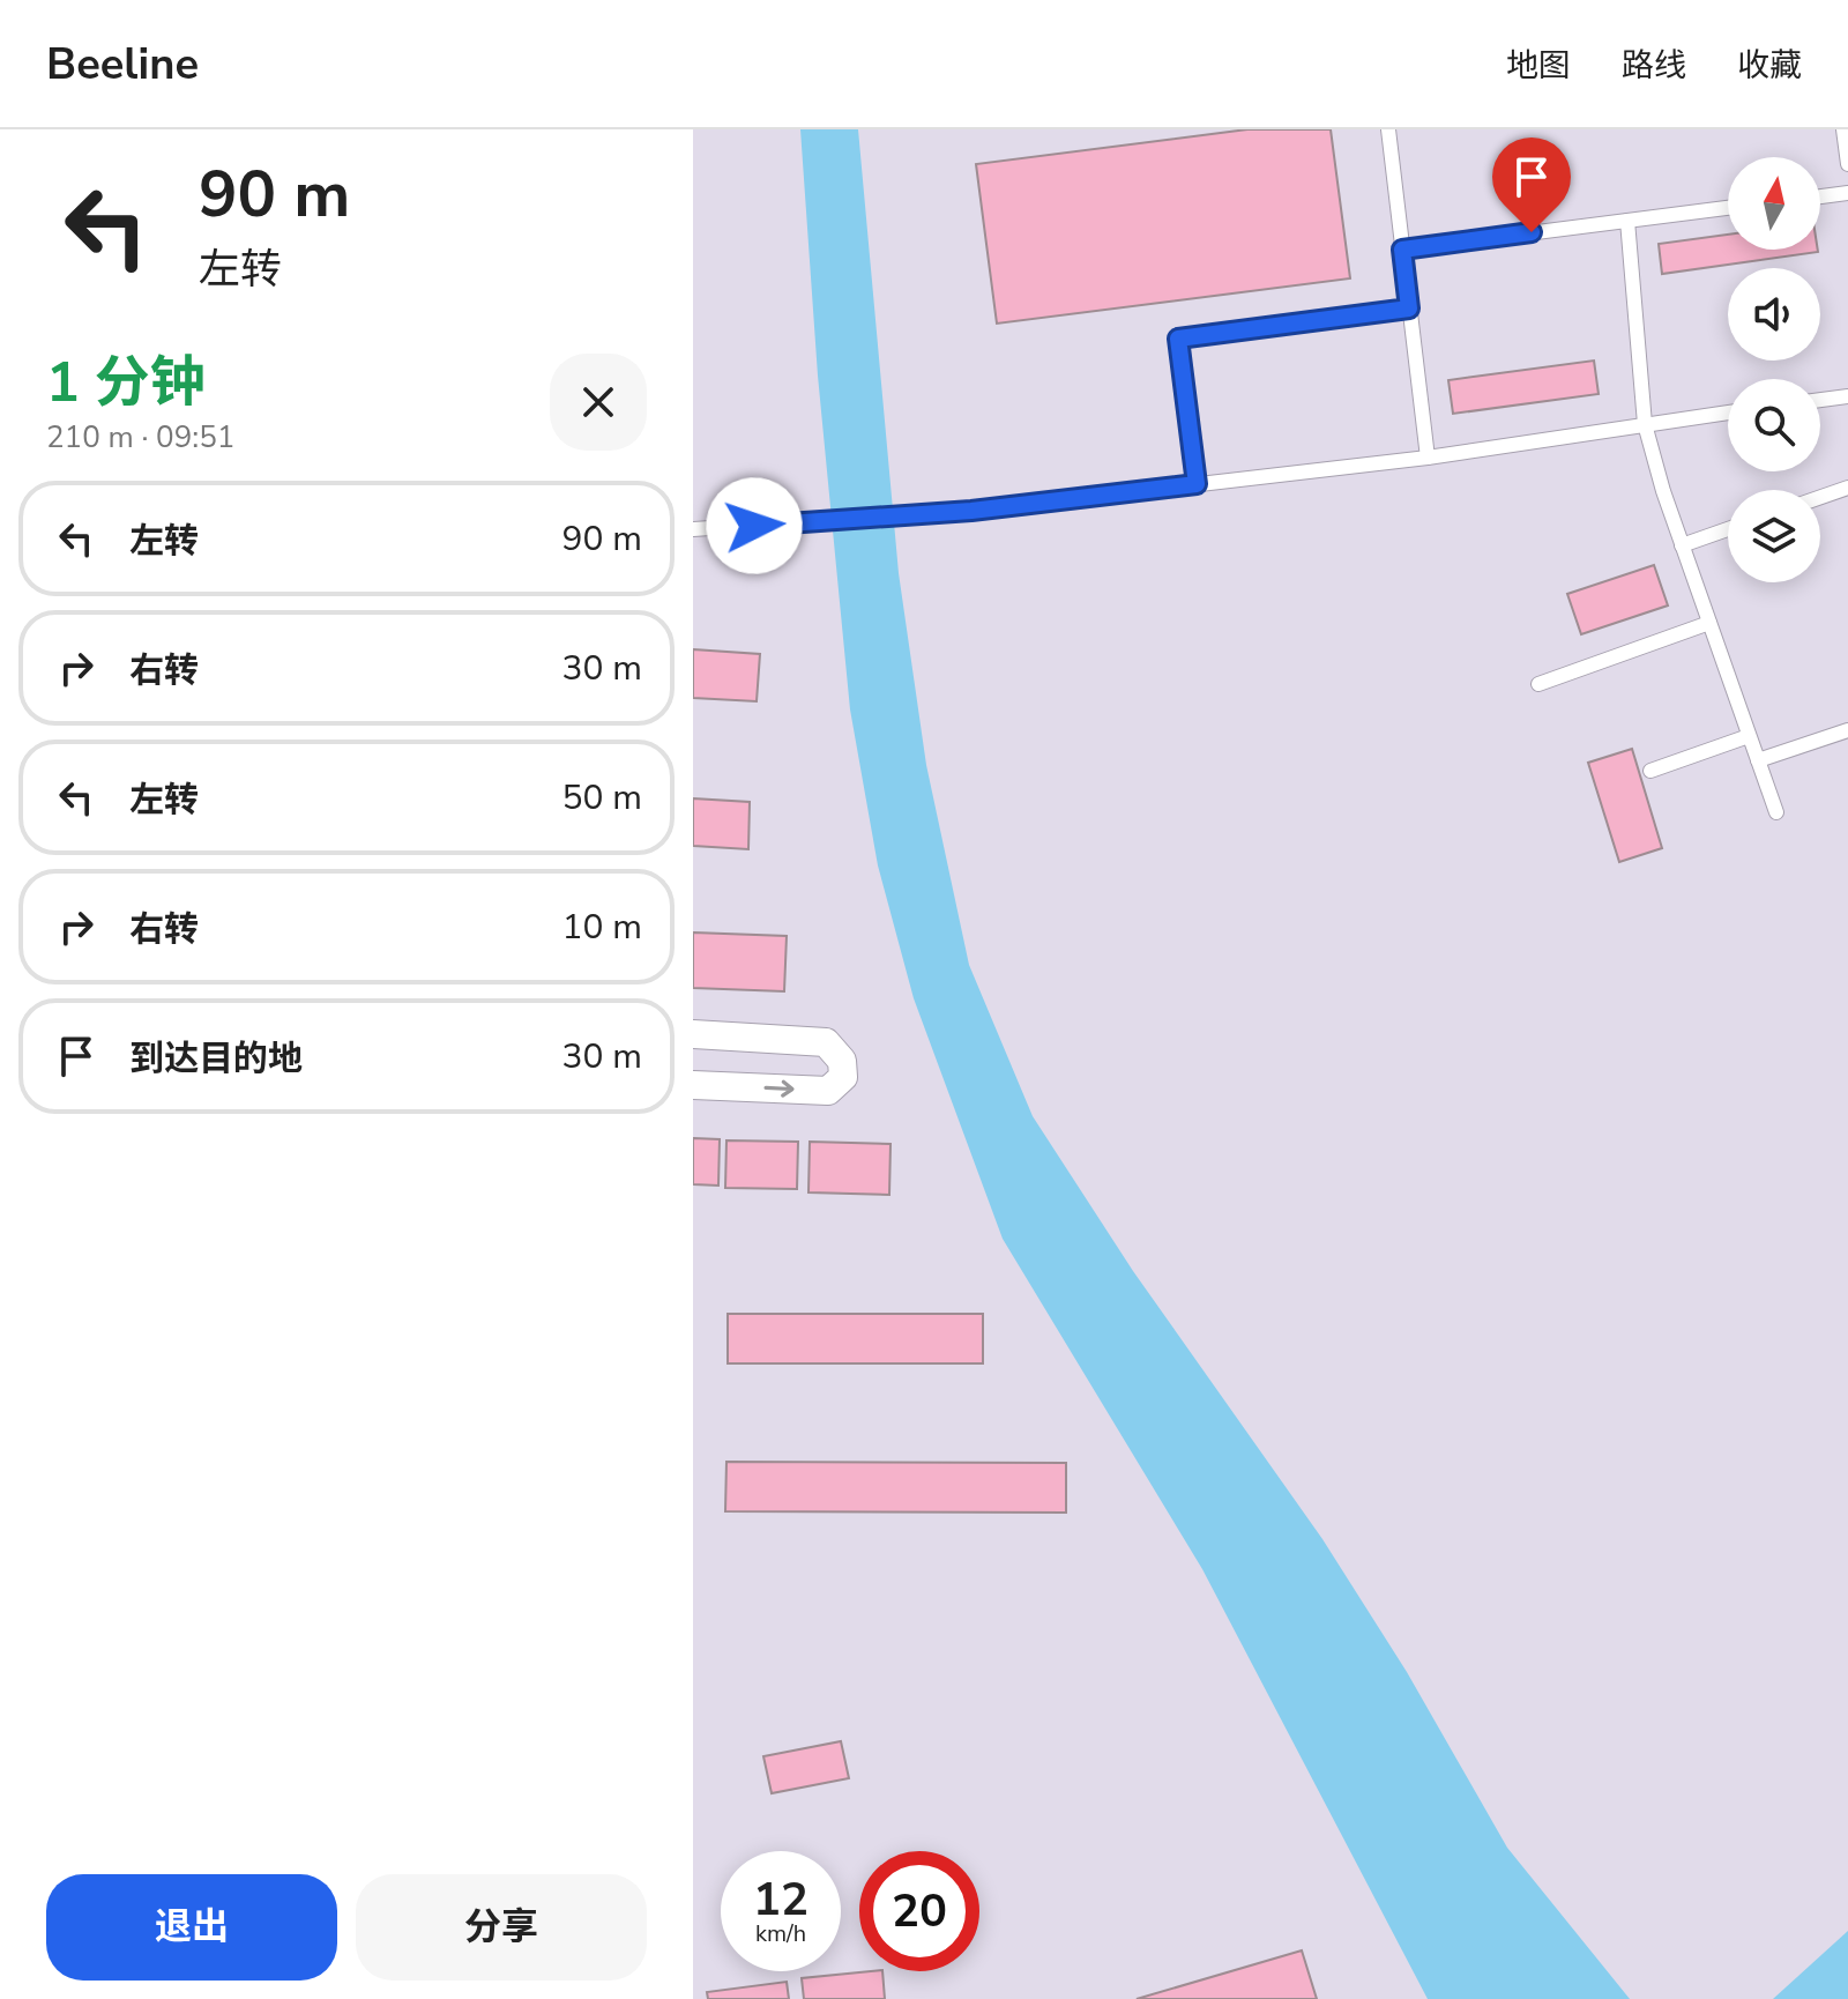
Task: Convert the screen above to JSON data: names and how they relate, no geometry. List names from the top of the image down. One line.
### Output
{"north":"top","page":{"header":"Beeline","nav":["地图","路线","收藏"],"turn":["90 m","左转"],"heading":["1 分钟","210 m · 09:51"],"list":[{"name":"左转","value":"90 m"},{"name":"右转","value":"30 m"},{"name":"左转","value":"50 m"},{"name":"右转","value":"10 m"},{"name":"到达目的地","value":"30 m"}],"speed":"12 km/h","limit":"20","buttons":["退出","分享"]}}
